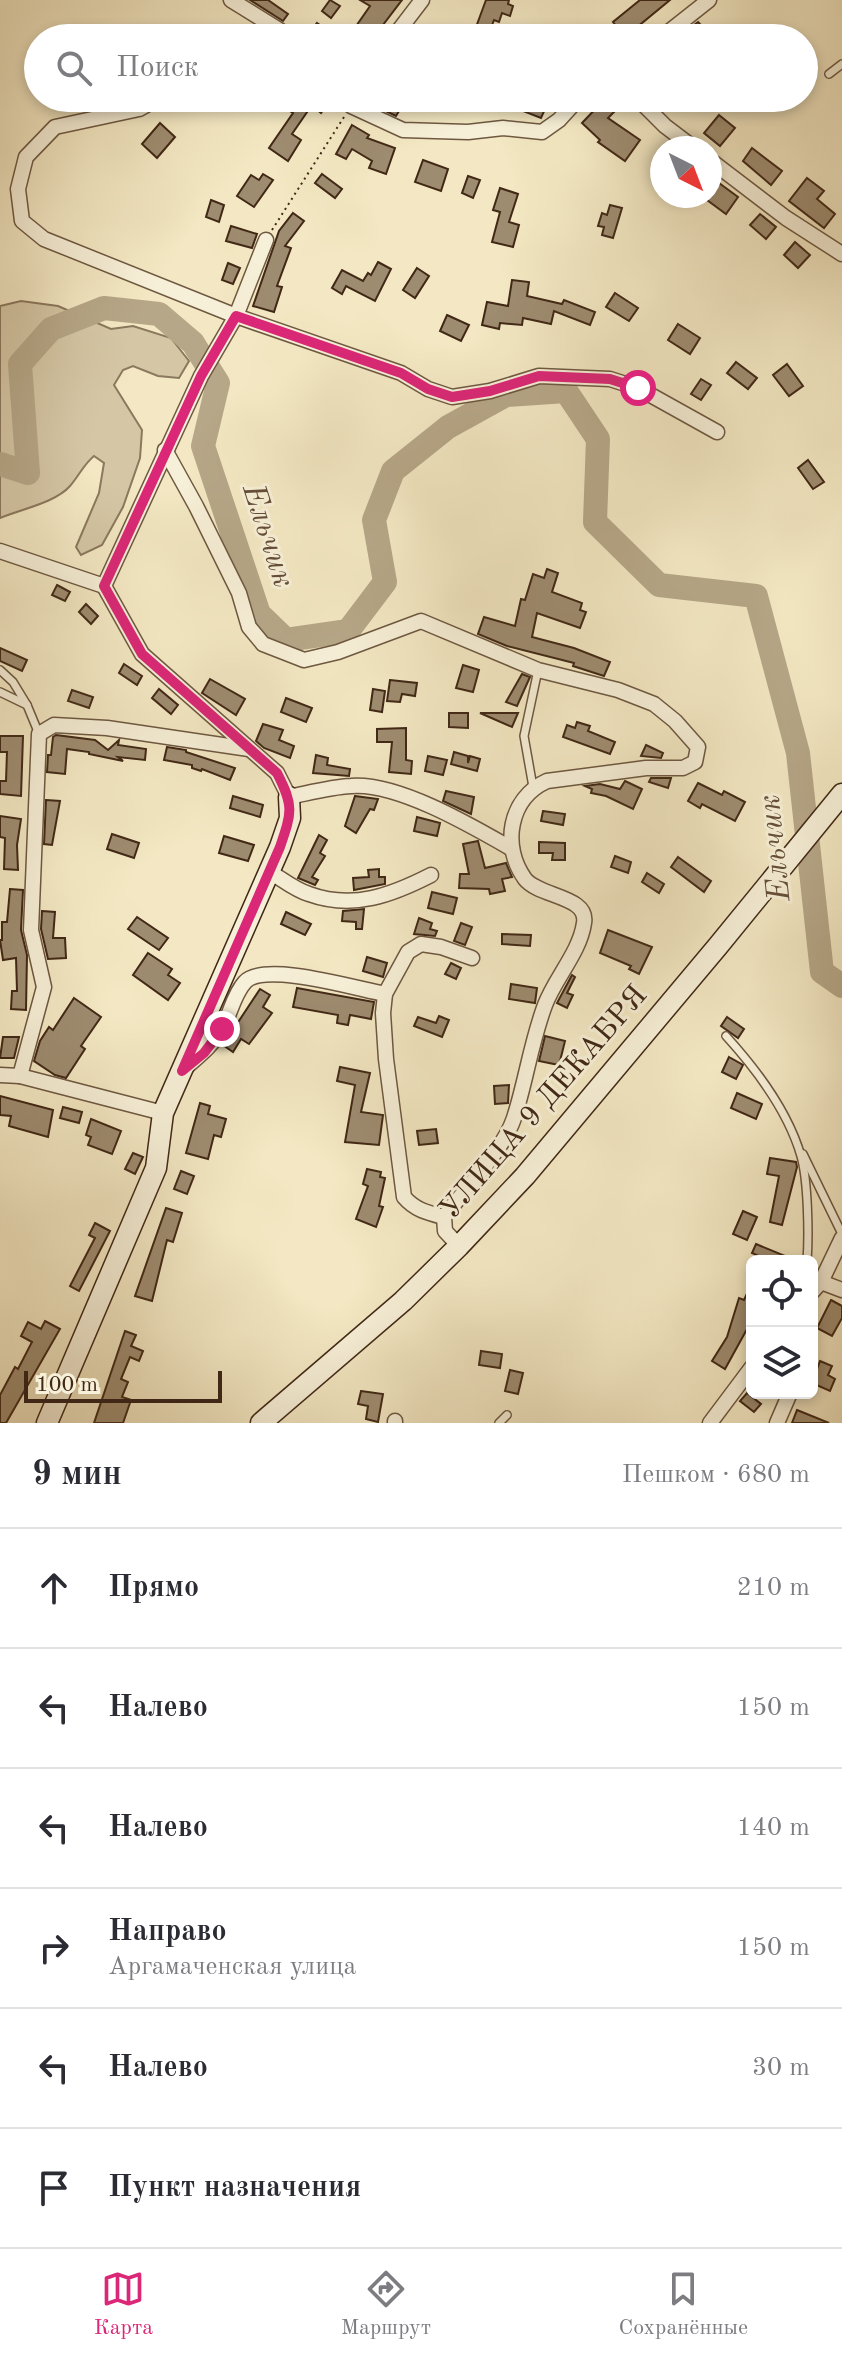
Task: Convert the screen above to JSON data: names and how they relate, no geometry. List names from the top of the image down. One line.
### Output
{"streets":{"main road":["УЛИЦА 9 ДЕКАБРЯ"]},"water":["Ельчик"],"scale_bar":"100 m","north":"bottom right","page":{"search":"Поиск","scale":"100 m","heading":["9 мин","Пешком · 680 m"],"list":[["Прямо","210 m"],["Налево","150 m"],["Налево","140 m"],["Направо","Аргамаченская улица","150 m"],["Налево","30 m"],"Пункт назначения"],"nav":["Карта","Маршрут","Сохранённые"]}}
